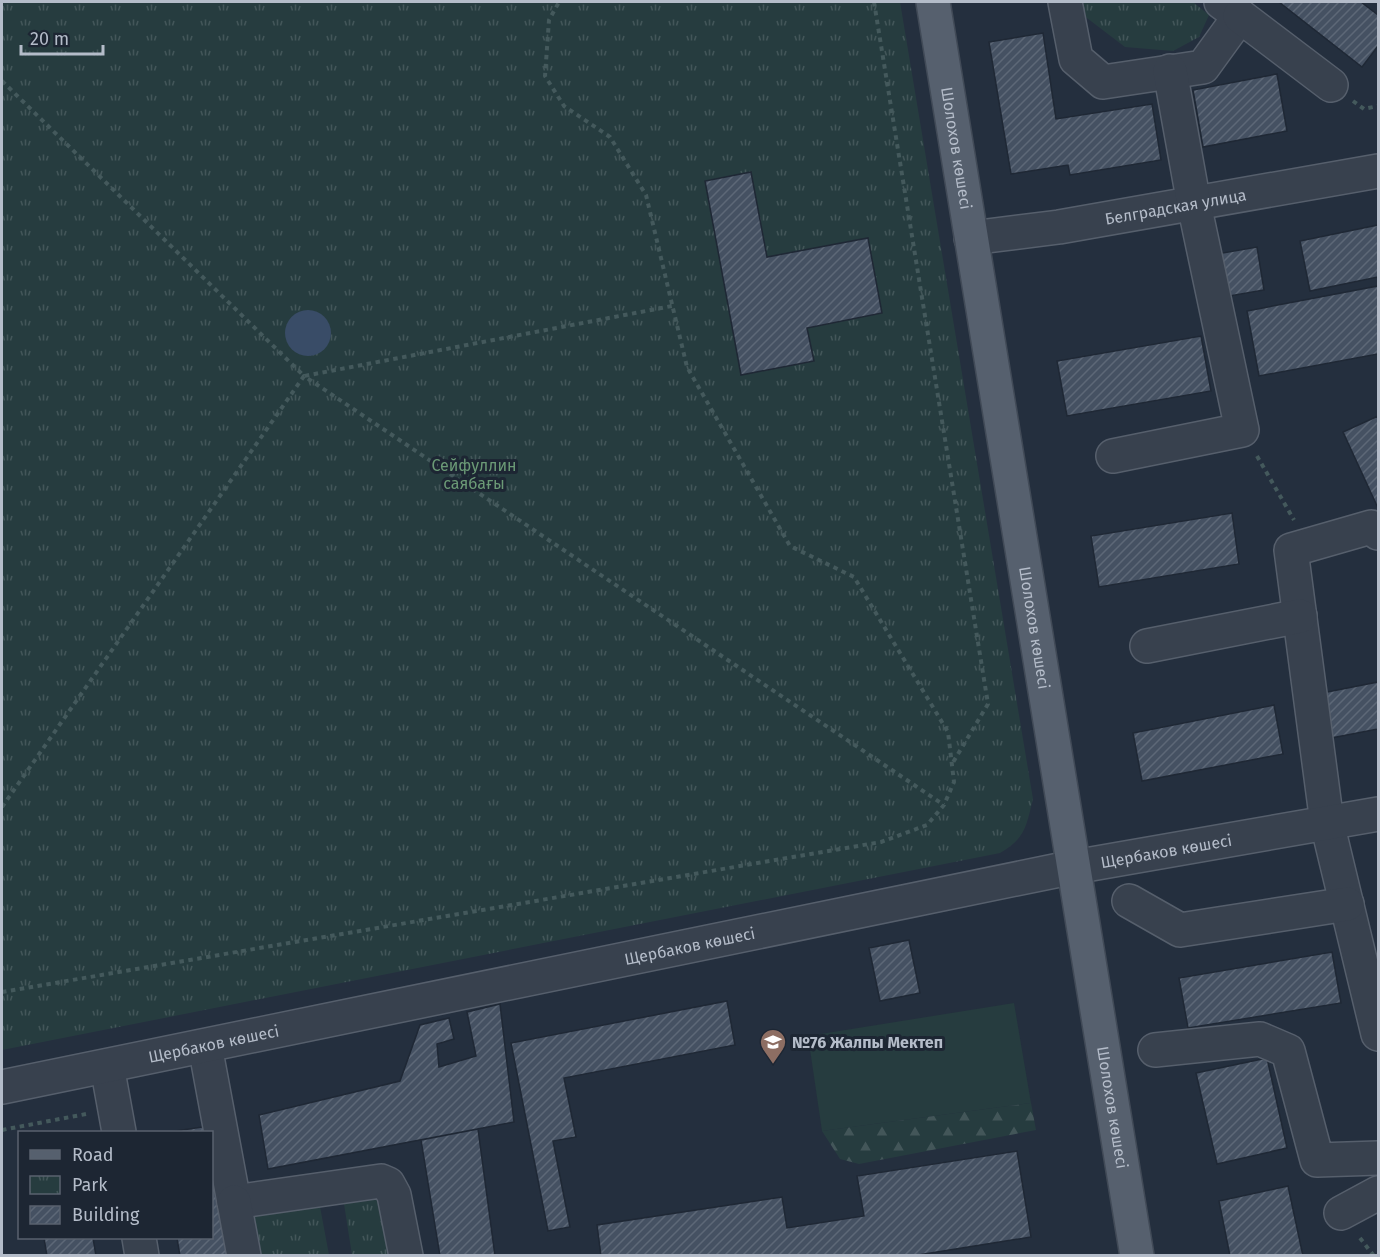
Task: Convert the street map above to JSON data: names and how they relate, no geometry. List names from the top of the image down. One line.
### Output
{"streets":{"main road":["Шолохов көшесі"],"street":["Белградская улица","Щербаков көшесі"]},"crossings":[["Шолохов көшесі","Белградская улица"],["Шолохов көшесі","Щербаков көшесі"]],"parks":["Сейфуллин саябағы"],"places":{"school or university":["№76 Жалпы Мектеп"]},"legend":["Road","Park","Building"],"scale_bar":"20 m"}
